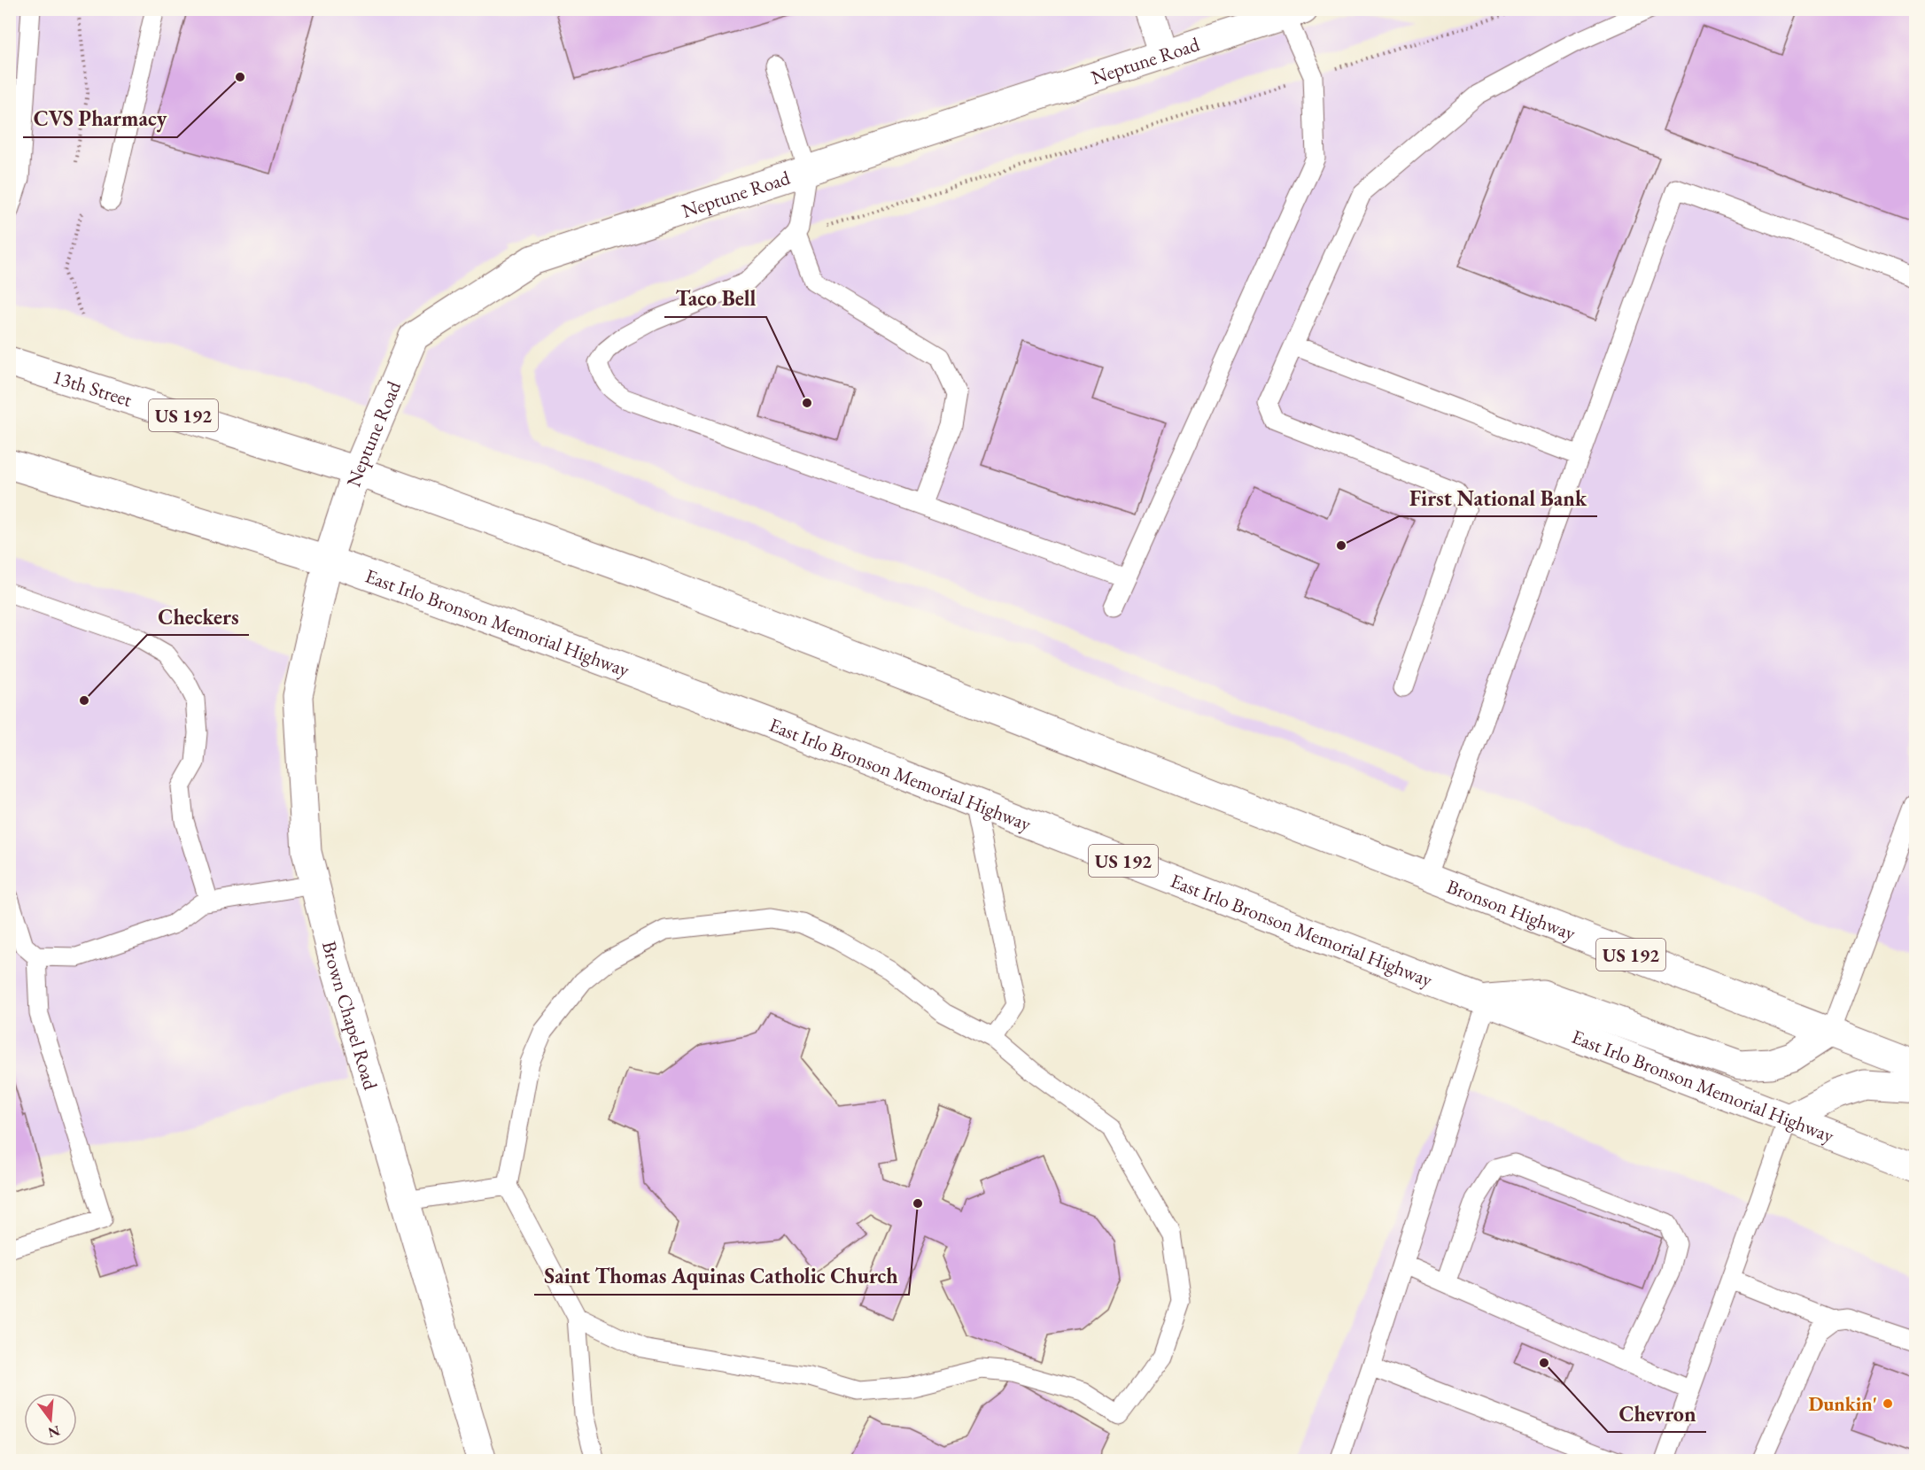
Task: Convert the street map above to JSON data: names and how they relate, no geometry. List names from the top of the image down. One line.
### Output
{"streets":{"main road":["Neptune Road","13th Street","US 192","East Irlo Bronson Memorial Highway","Bronson Highway","Brown Chapel Road"]},"crossings":[["Neptune Road","13th Street"],["Neptune Road","US 192"],["Neptune Road","East Irlo Bronson Memorial Highway"],["Neptune Road","Bronson Highway"],["Neptune Road","Brown Chapel Road"],["13th Street","Bronson Highway"],["US 192","East Irlo Bronson Memorial Highway"],["US 192","Brown Chapel Road"],["East Irlo Bronson Memorial Highway","Brown Chapel Road"]],"places":["CVS Pharmacy","Taco Bell","First National Bank","Checkers","Saint Thomas Aquinas Catholic Church","Chevron","Dunkin'"],"north":"bottom"}
